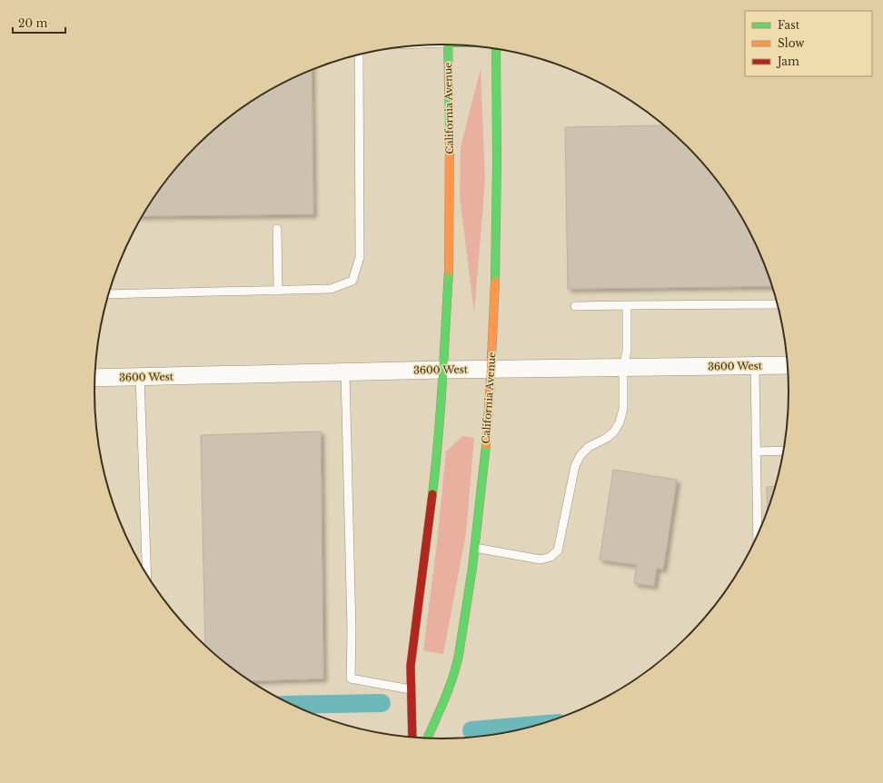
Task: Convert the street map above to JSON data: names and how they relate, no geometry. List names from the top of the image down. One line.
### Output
{"streets":{"main road":["California Avenue"],"street":["3600 West"]},"crossings":[["California Avenue","3600 West"]],"legend":["Fast","Slow","Jam"],"scale_bar":"20 m"}
